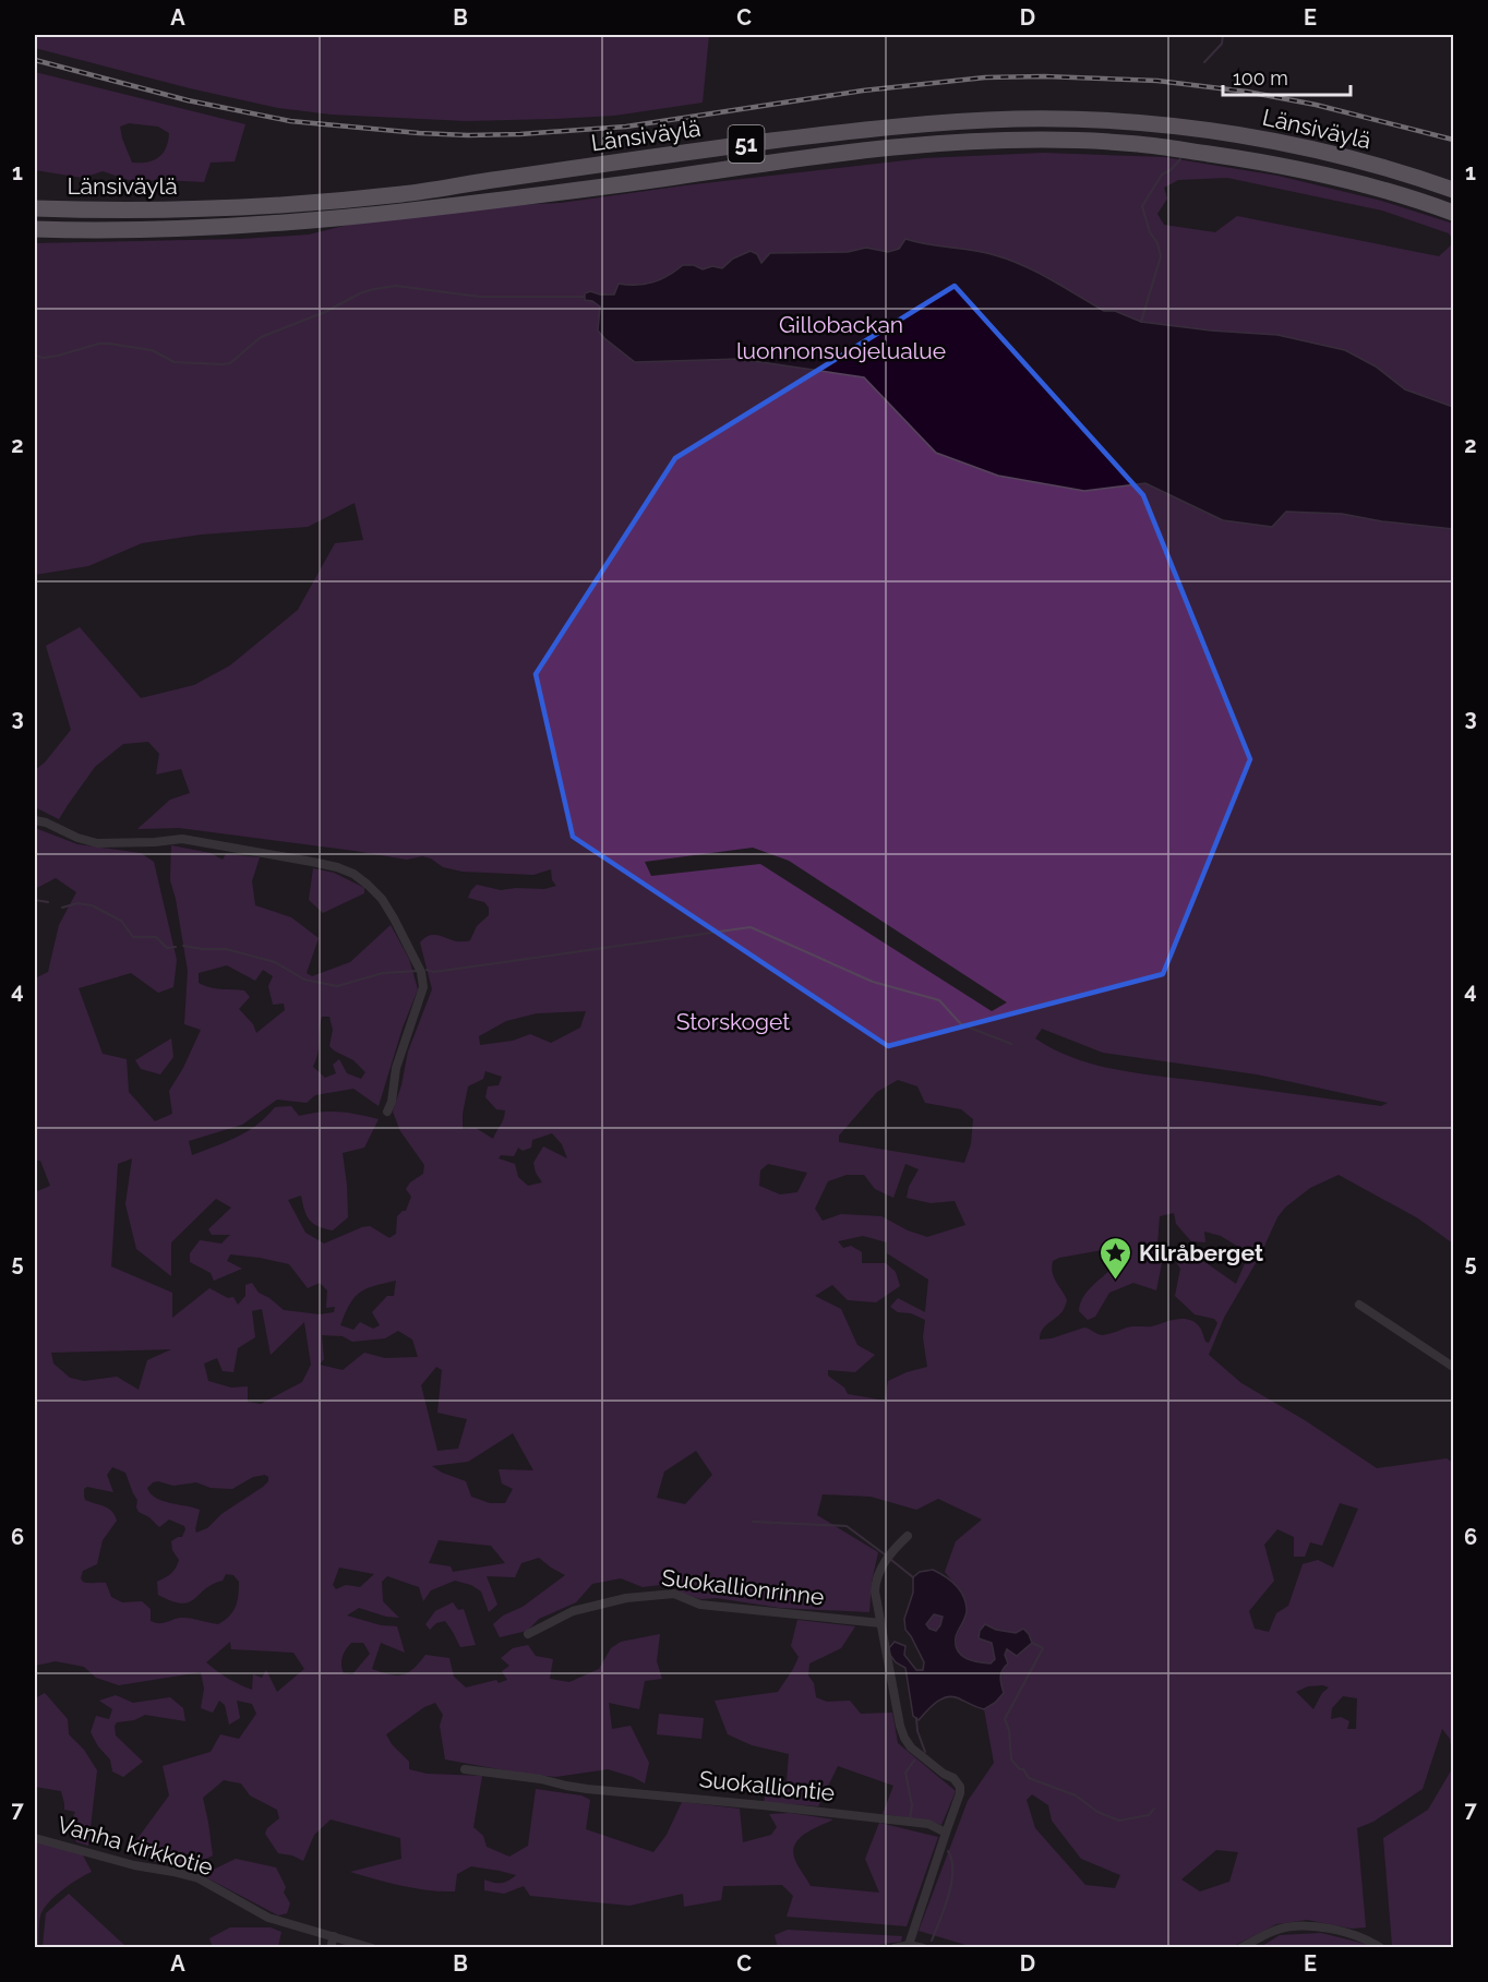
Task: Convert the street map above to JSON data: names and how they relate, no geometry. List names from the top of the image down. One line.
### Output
{"streets":{"highway":["Länsiväylä","51"],"street":["Suokallionrinne","Suokalliontie","Vanha kirkkotie"]},"parks":["Gillobackan luonnonsuojelualue","Storskoget"],"places":{"place":["Kilråberget"]},"scale_bar":"100 m","grid":{"columns":["A","B","C","D","E"],"rows":["1","2","3","4","5","6","7"]}}
